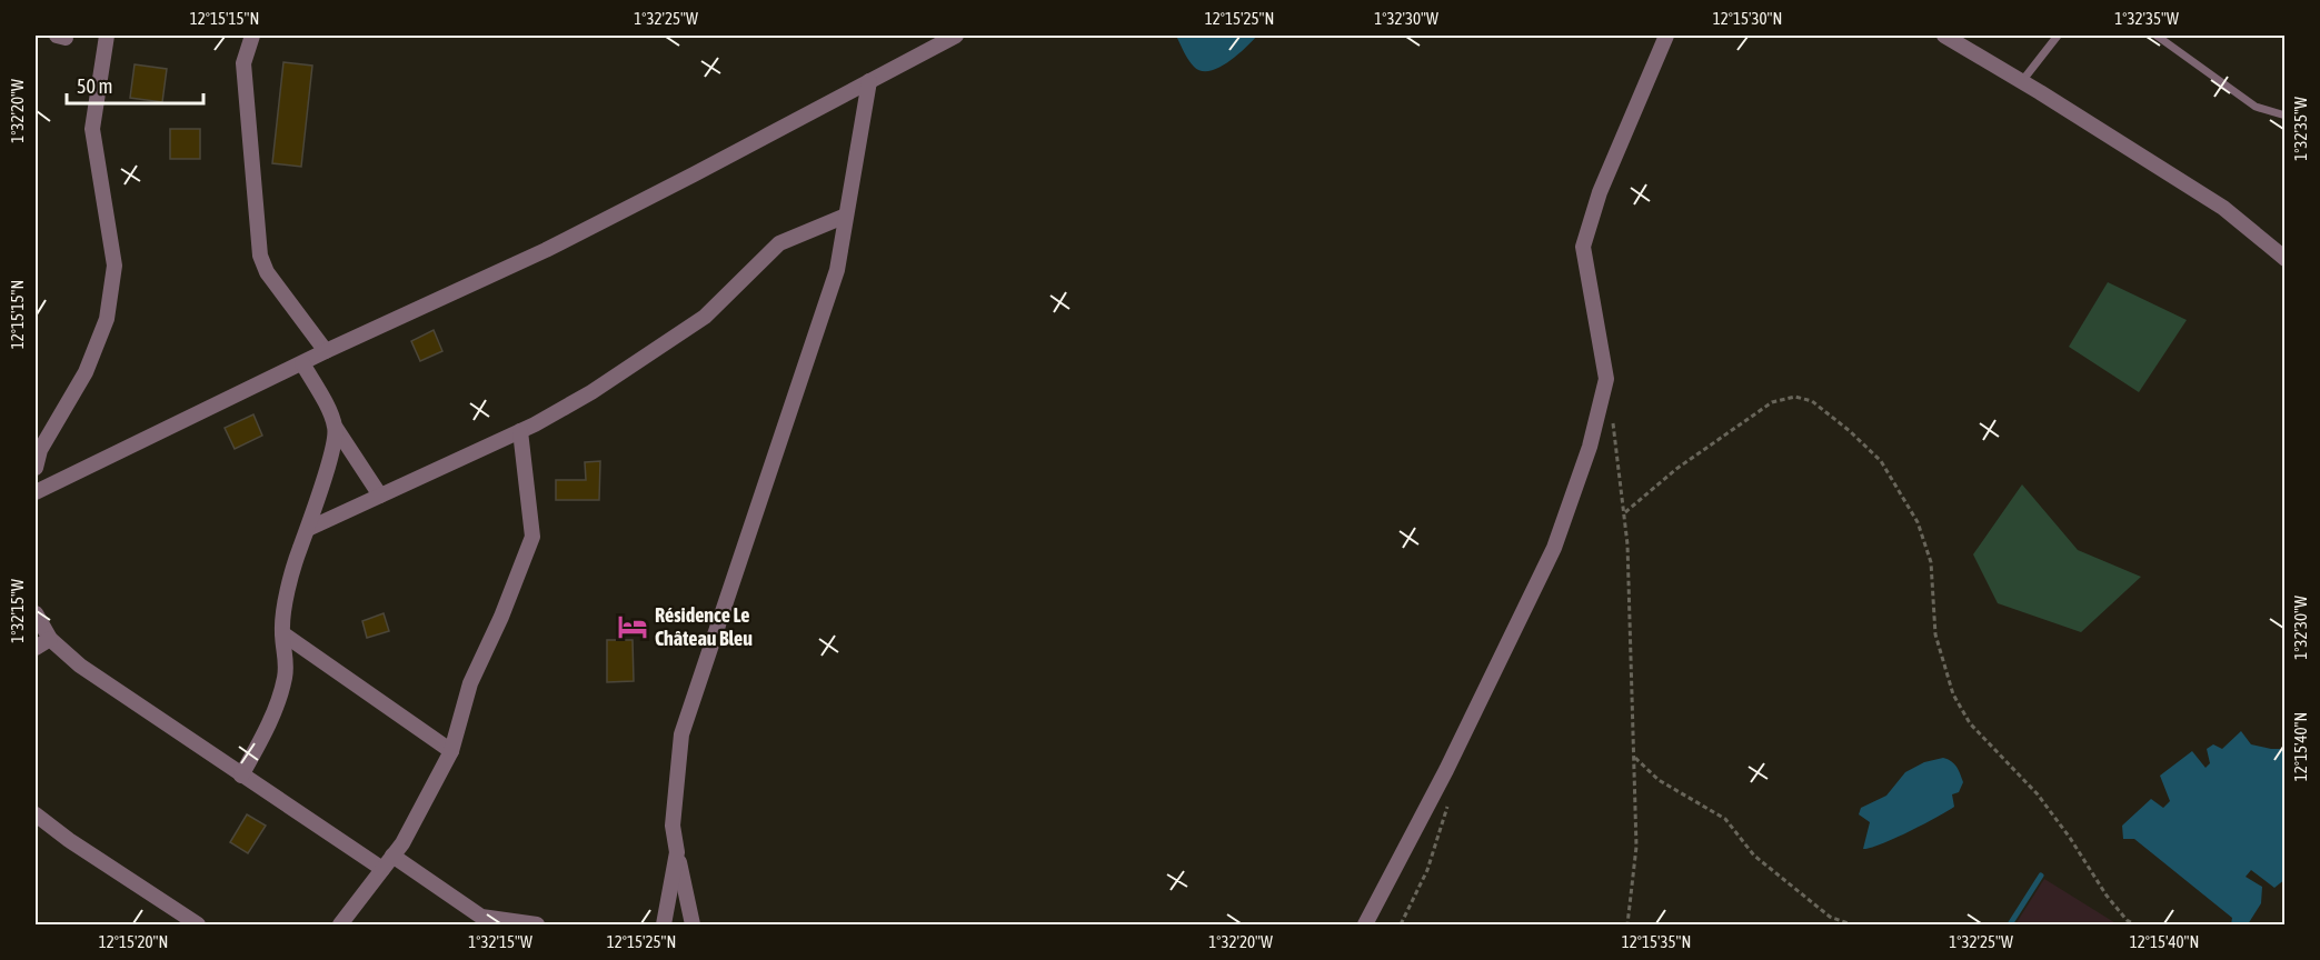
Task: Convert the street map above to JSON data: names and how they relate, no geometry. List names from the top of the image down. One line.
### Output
{"places":{"hotel":["Résidence Le Château Bleu"]},"scale_bar":"50 m","coordinates":["12°15'15\"N","1°32'25\"W","12°15'25\"N","1°32'30\"W","12°15'30\"N","1°32'35\"W","1°32'20\"W","1°32'15\"W","12°15'40\"N","12°15'20\"N","12°15'35\"N"]}
